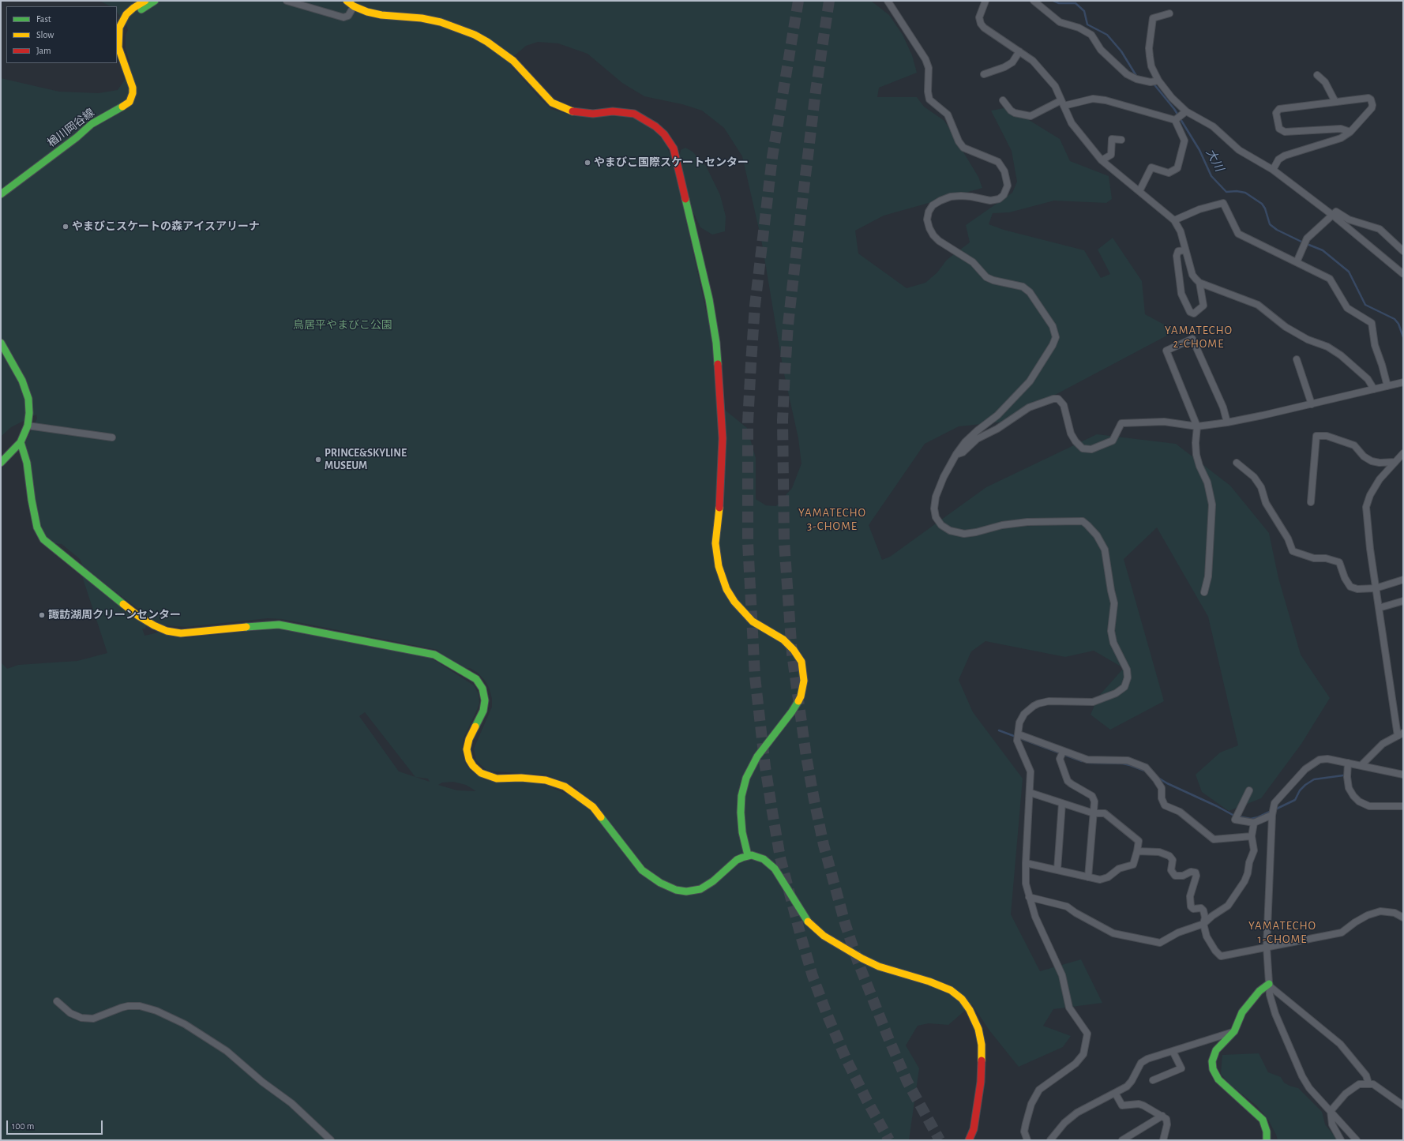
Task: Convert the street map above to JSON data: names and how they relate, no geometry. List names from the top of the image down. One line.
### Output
{"streets":{"street":["楢川岡谷線"]},"districts":["YAMATECHO 2-CHOME","YAMATECHO 3-CHOME","YAMATECHO 1-CHOME"],"water":["大川"],"parks":["鳥居平やまびこ公園"],"places":["やまびこ国際スケートセンター","やまびこスケートの森アイスアリーナ","PRINCE&SKYLINE MUSEUM","諏訪湖周クリーンセンター"],"legend":["Fast","Slow","Jam"],"scale_bar":"100 m"}
